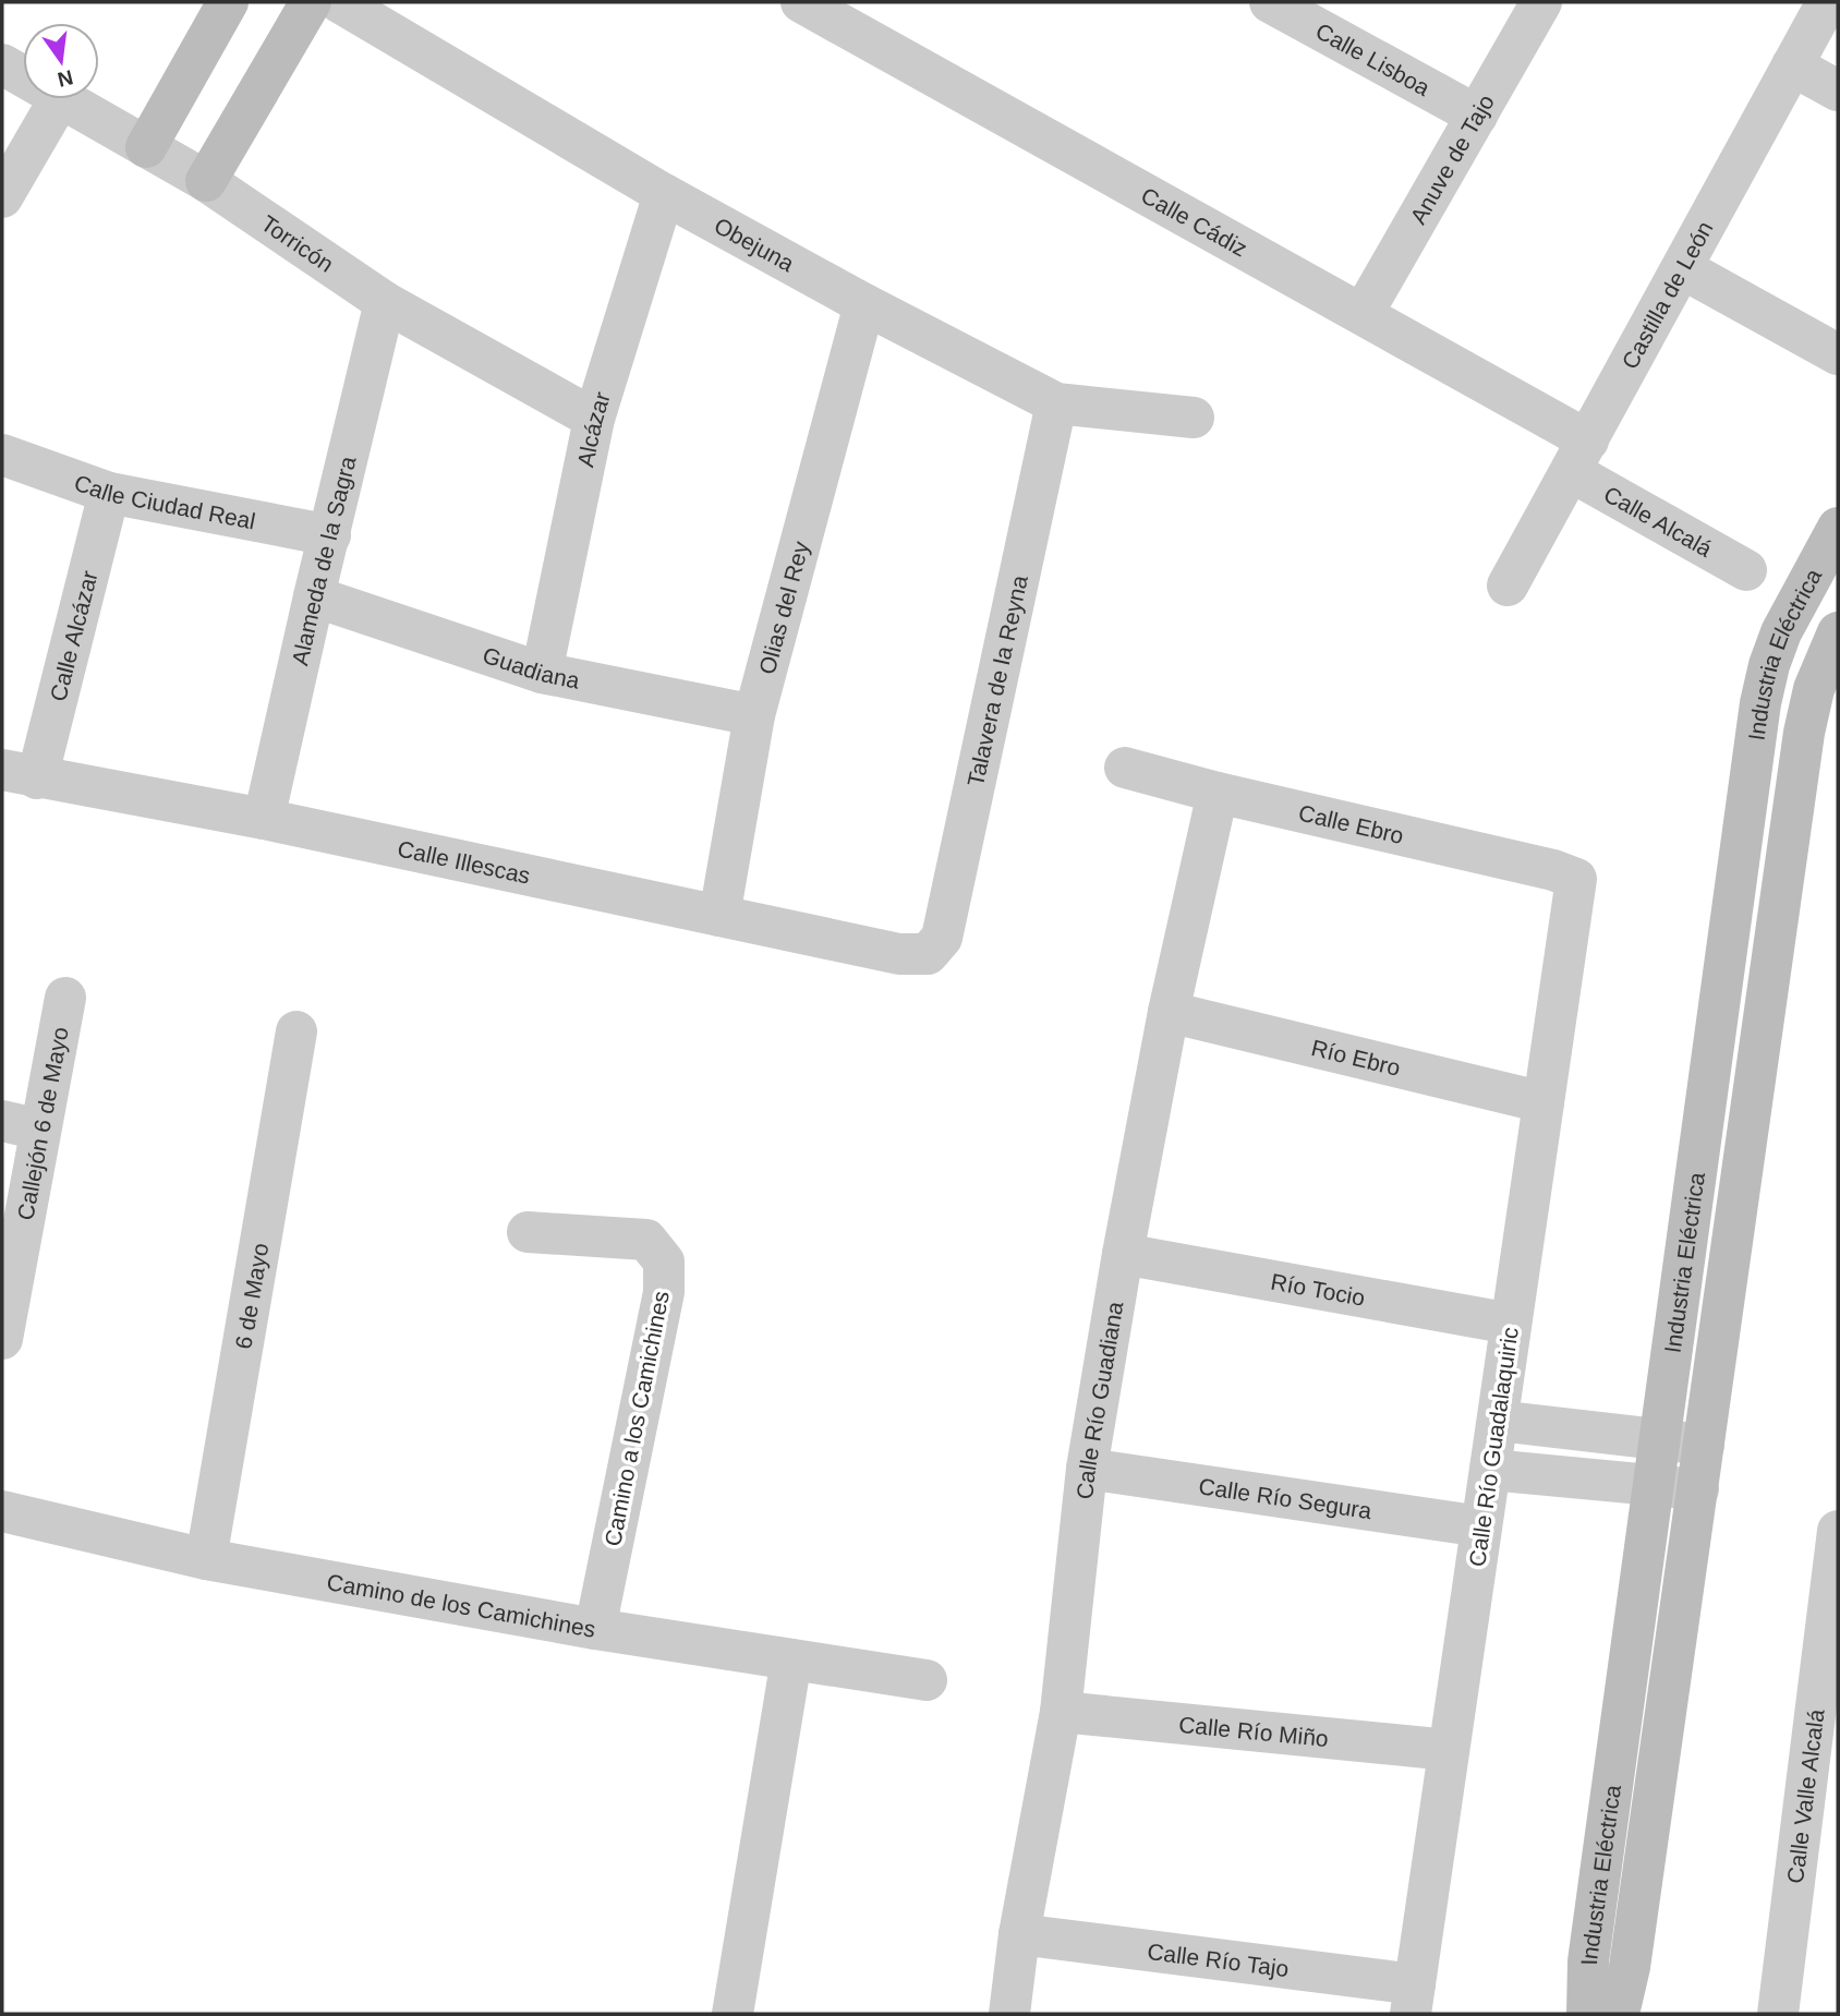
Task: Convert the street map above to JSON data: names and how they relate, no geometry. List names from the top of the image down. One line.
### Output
{"streets":{"street":["Calle Lisboa","Anuve de Tajo","Calle Cádiz","Torricón","Obejuna","Castilla de León","Alcázar","Calle Ciudad Real","Calle Alcalá","Alameda de la Sagra","Olias del Rey","Calle Alcázar","Industria Eléctrica","Guadiana","Talavera de la Reyna","Calle Ebro","Calle Illescas","Río Ebro","Callejón 6 de Mayo","Río Tocio","6 de Mayo","Calle Río Guadiana","Camino a los Camichines","Calle Río Guadalaquiric","Calle Río Segura","Camino de los Camichines","Calle Río Miño","Calle Valle Alcalá","Calle Río Tajo"]},"crossings":[["Calle Lisboa","Anuve de Tajo"],["Anuve de Tajo","Calle Cádiz"],["Calle Cádiz","Castilla de León"],["Calle Cádiz","Calle Alcalá"],["Torricón","Alcázar"],["Torricón","Alameda de la Sagra"],["Obejuna","Alcázar"],["Obejuna","Olias del Rey"],["Obejuna","Talavera de la Reyna"],["Castilla de León","Calle Alcalá"],["Alcázar","Guadiana"],["Calle Ciudad Real","Alameda de la Sagra"],["Calle Ciudad Real","Calle Alcázar"],["Alameda de la Sagra","Guadiana"],["Alameda de la Sagra","Calle Illescas"],["Olias del Rey","Guadiana"],["Olias del Rey","Calle Illescas"],["Calle Alcázar","Calle Illescas"],["Talavera de la Reyna","Calle Illescas"],["Calle Ebro","Calle Río Guadiana"],["Calle Ebro","Calle Río Guadalaquiric"],["Río Ebro","Calle Río Guadiana"],["Río Ebro","Calle Río Guadalaquiric"],["Río Tocio","Calle Río Guadiana"],["Río Tocio","Calle Río Guadalaquiric"],["6 de Mayo","Camino de los Camichines"],["Calle Río Guadiana","Calle Río Segura"],["Calle Río Guadiana","Calle Río Miño"],["Calle Río Guadiana","Calle Río Tajo"],["Camino a los Camichines","Camino de los Camichines"],["Calle Río Guadalaquiric","Calle Río Segura"],["Calle Río Guadalaquiric","Calle Río Miño"],["Calle Río Guadalaquiric","Calle Río Tajo"]],"north":"bottom"}
